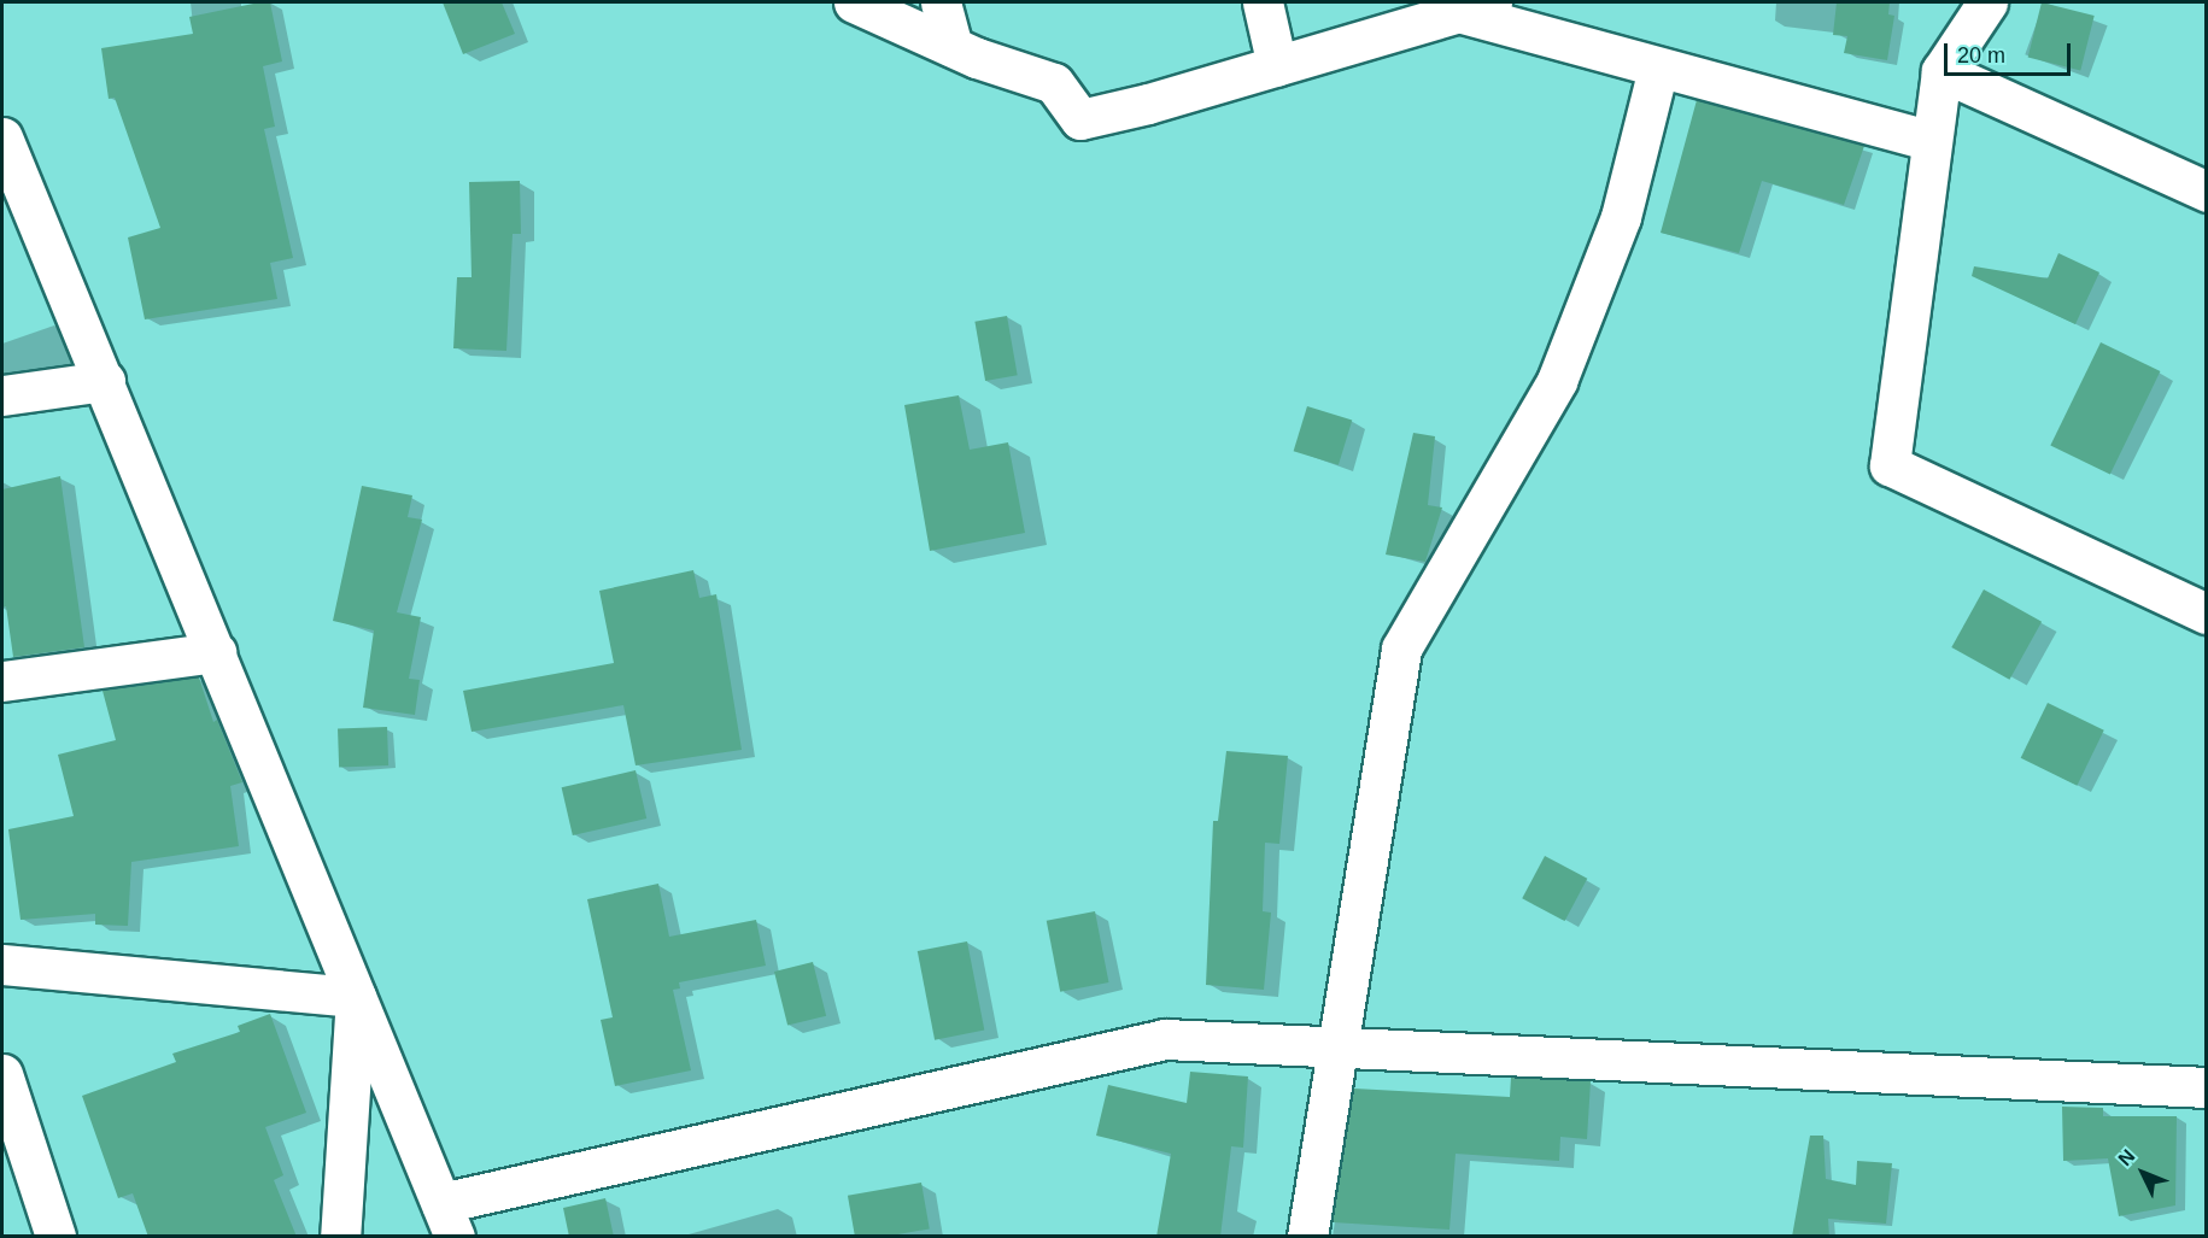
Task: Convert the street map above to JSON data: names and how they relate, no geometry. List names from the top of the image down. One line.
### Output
{"scale_bar":"20 m","north":"top left"}
